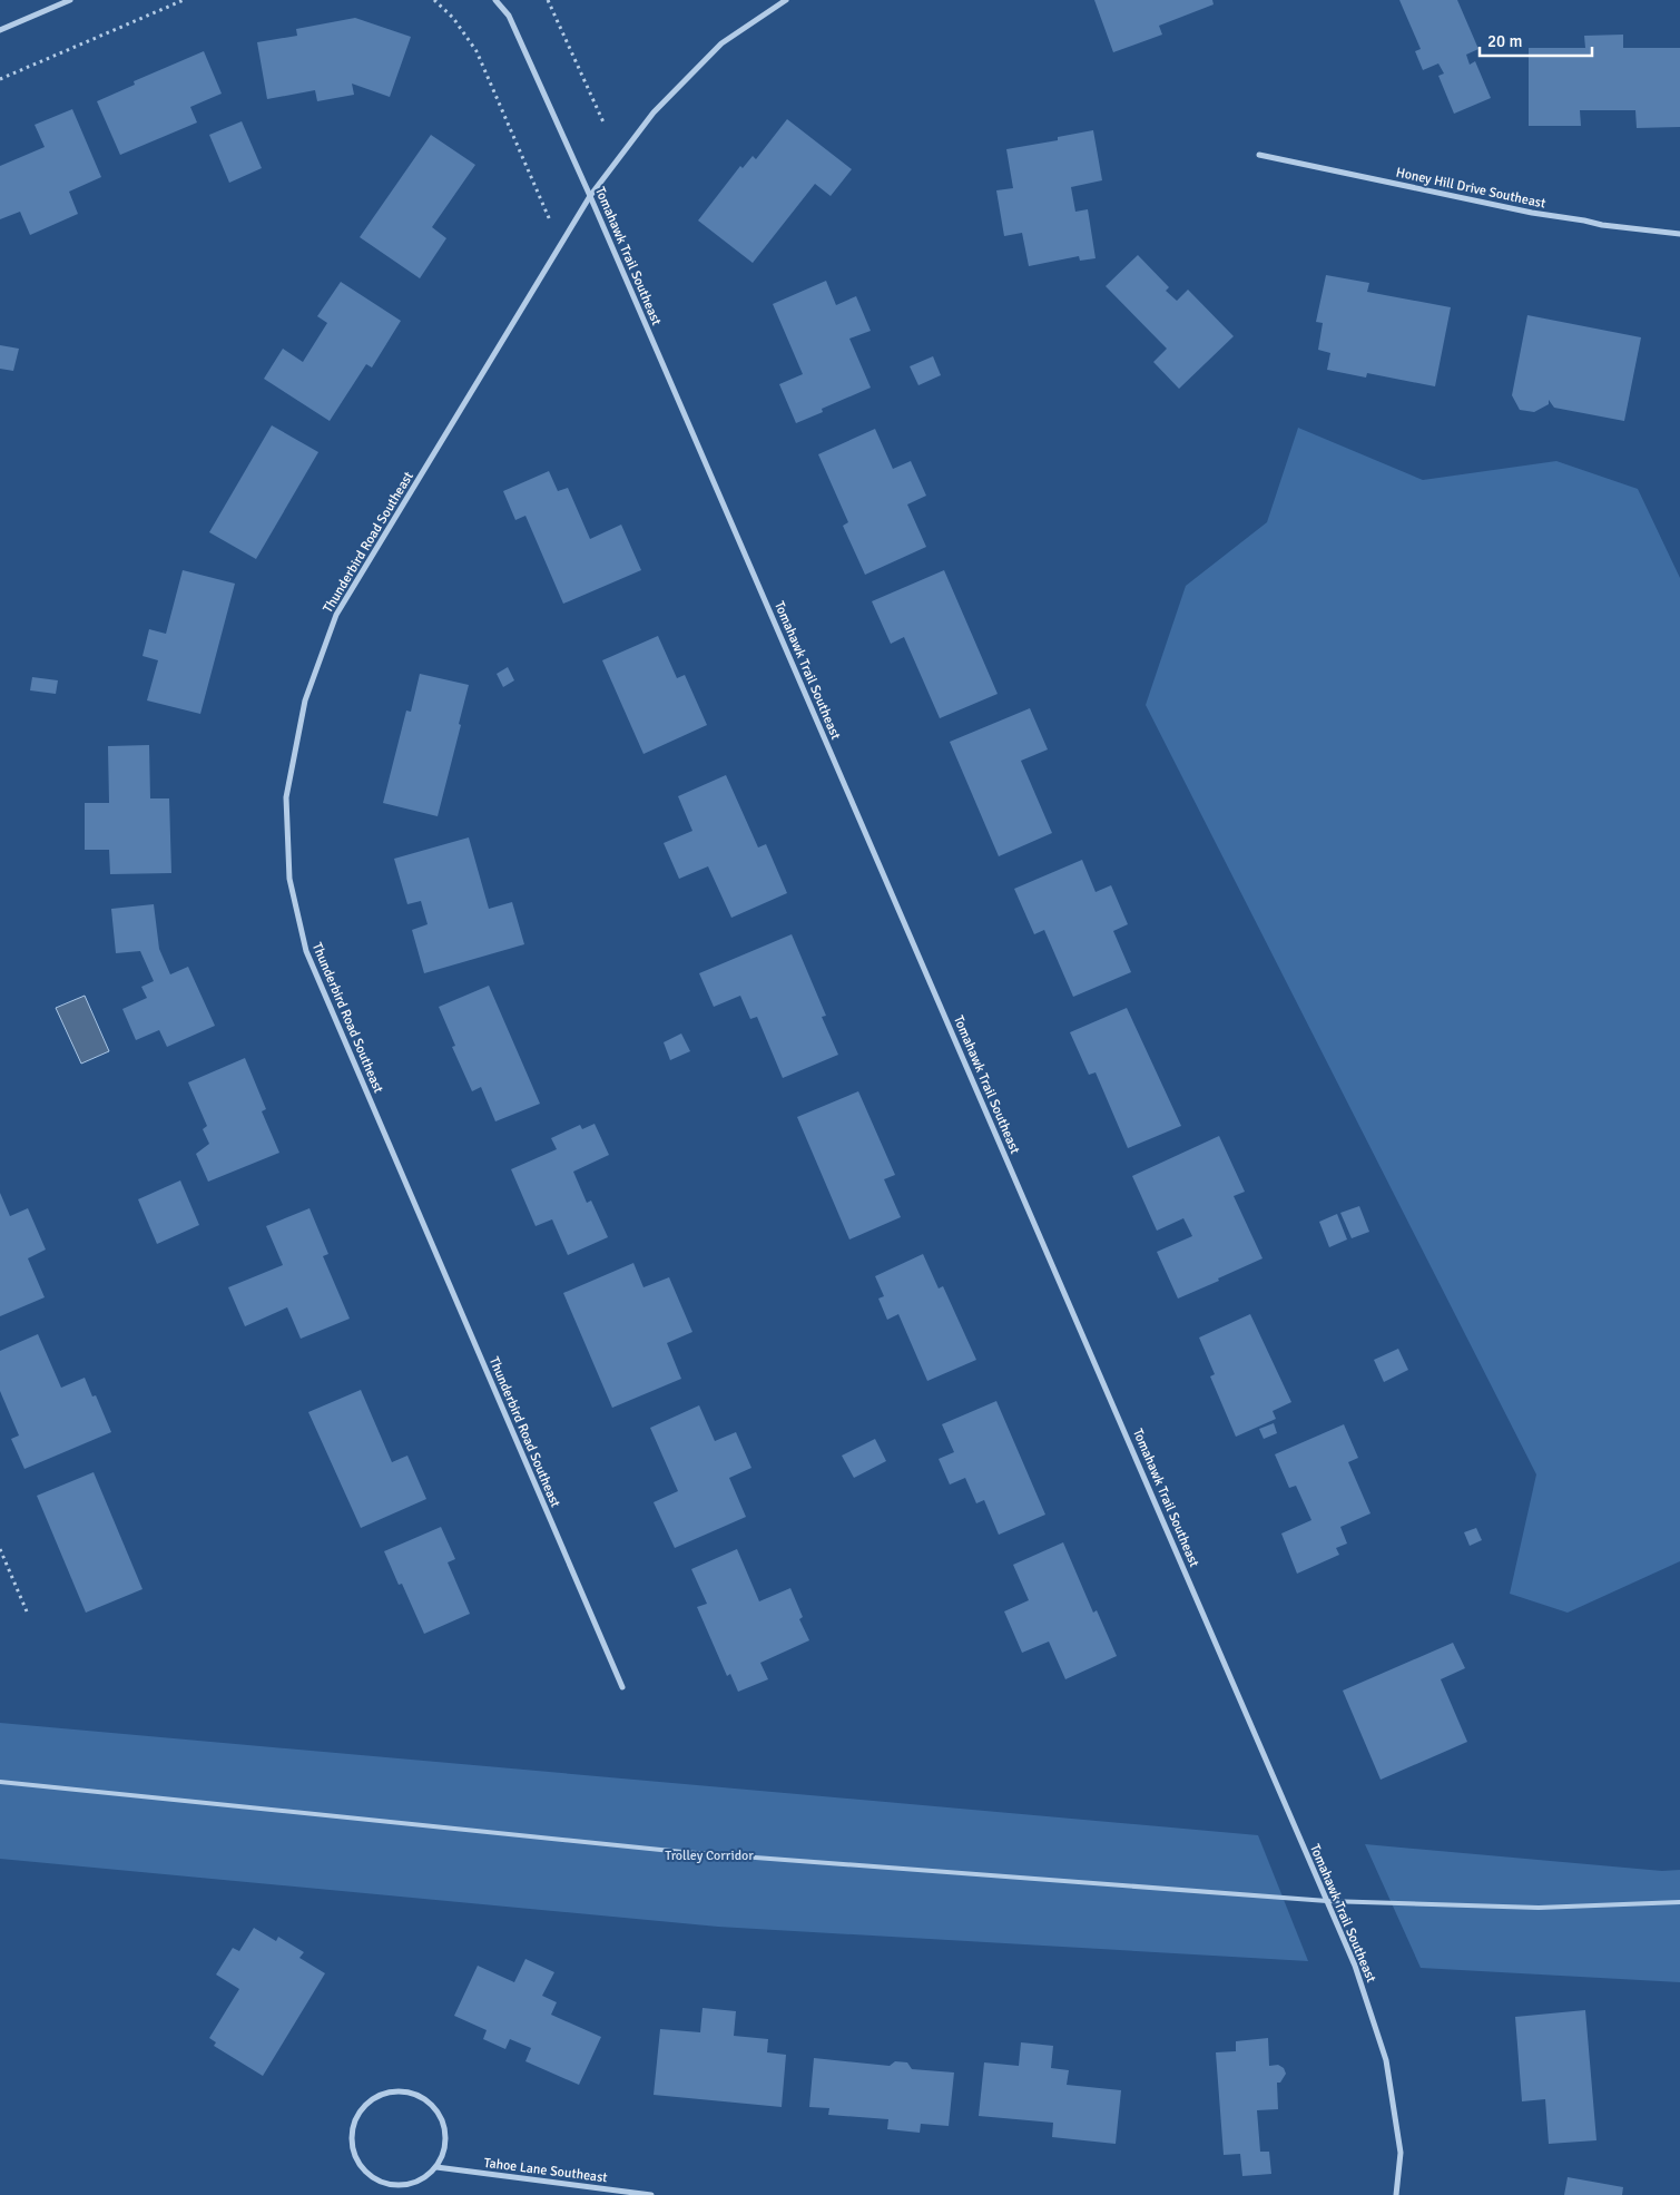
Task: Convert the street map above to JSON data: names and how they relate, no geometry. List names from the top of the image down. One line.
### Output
{"streets":{"street":["Honey Hill Drive Southeast","Tomahawk Trail Southeast","Thunderbird Road Southeast","Tahoe Lane Southeast"]},"crossings":[["Tomahawk Trail Southeast","Thunderbird Road Southeast"]],"parks":["Trolley Corridor"],"scale_bar":"20 m"}
